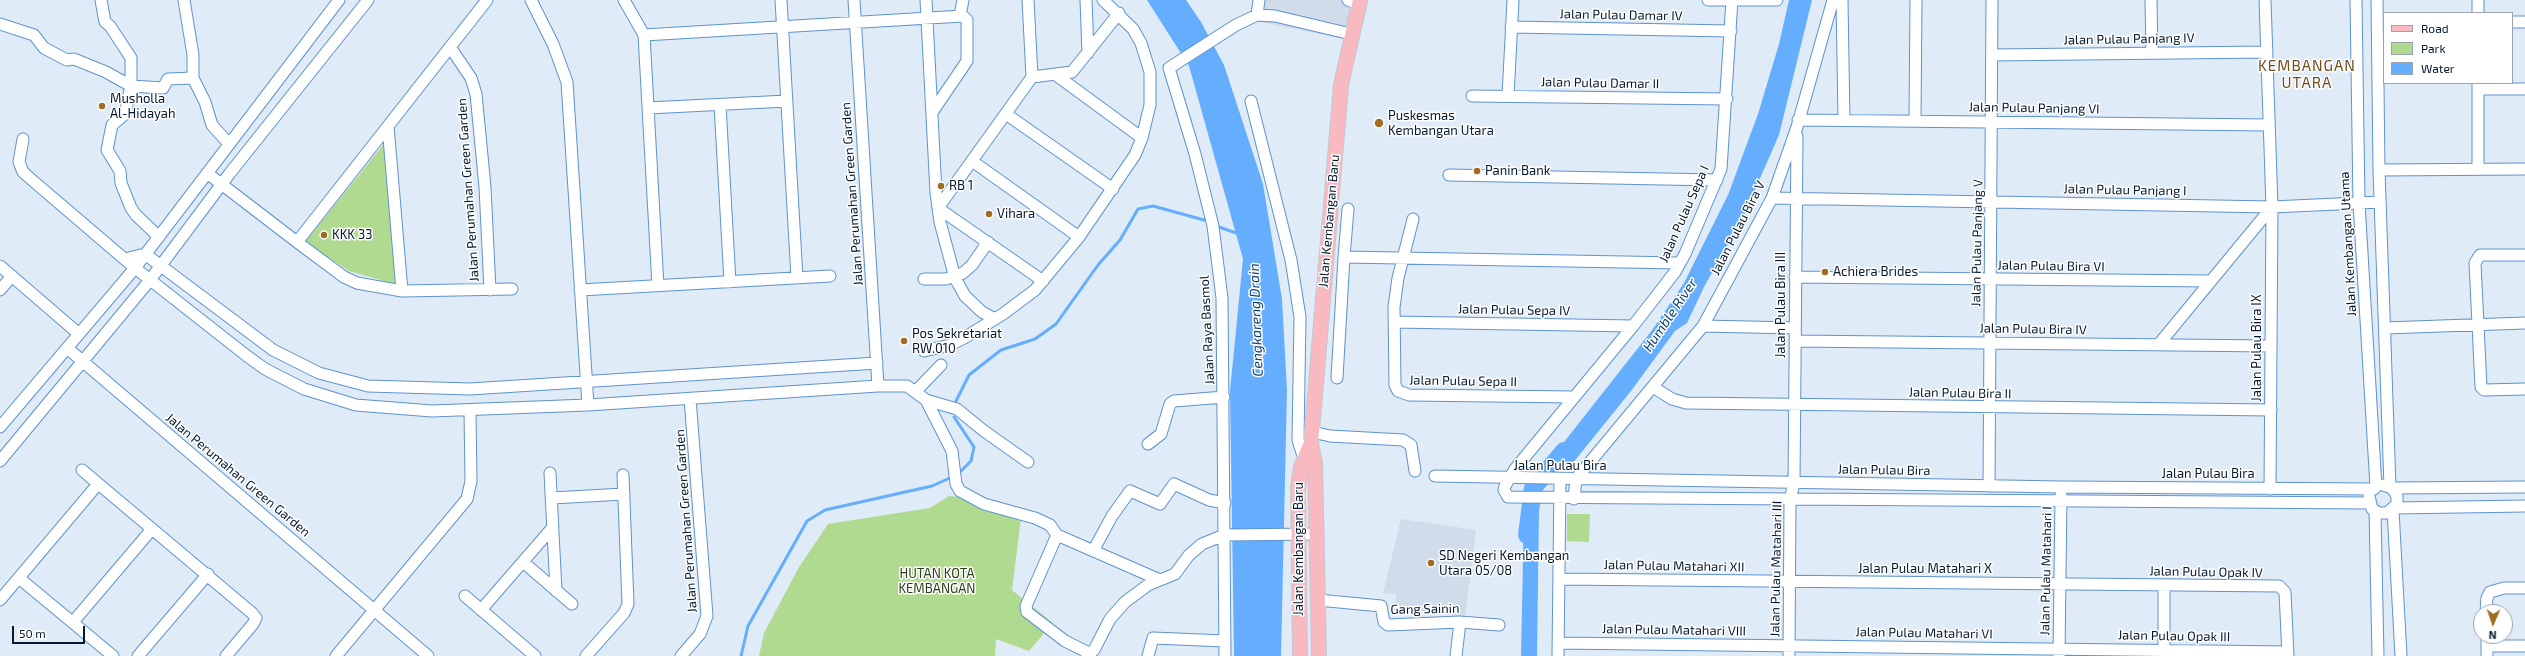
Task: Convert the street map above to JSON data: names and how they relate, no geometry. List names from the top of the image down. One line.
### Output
{"streets":{"main road":["Jalan Kembangan Baru"],"street":["Jalan Pulau Damar IV","Jalan Pulau Panjang IV","Jalan Pulau Damar II","Jalan Pulau Panjang VI","Jalan Perumahan Green Garden","Jalan Pulau Panjang I","Jalan Pulau Sepa I","Jalan Pulau Bira V","Jalan Pulau Panjang V","Jalan Kembangan Utama","Jalan Pulau Bira VI","Jalan Pulau Bira III","Jalan Pulau Sepa IV","Jalan Pulau Bira IV","Jalan Raya Basmol","Jalan Pulau Bira IX","Jalan Pulau Sepa II","Jalan Pulau Bira II","Jalan Pulau Bira","Jalan Pulau Matahari XII","Jalan Pulau Matahari III","Jalan Pulau Matahari X","Jalan Pulau Matahari I","Jalan Pulau Opak IV","Gang Sainin","Jalan Pulau Matahari VIII","Jalan Pulau Matahari VI","Jalan Pulau Opak III"]},"crossings":[["Jalan Pulau Damar IV","Jalan Pulau Sepa I"],["Jalan Pulau Panjang IV","Jalan Pulau Panjang V"],["Jalan Pulau Damar II","Jalan Pulau Sepa I"],["Jalan Pulau Panjang VI","Jalan Pulau Bira V"],["Jalan Pulau Panjang VI","Jalan Pulau Panjang V"],["Jalan Pulau Panjang VI","Jalan Pulau Bira III"],["Jalan Pulau Panjang I","Jalan Pulau Bira V"],["Jalan Pulau Panjang I","Jalan Pulau Panjang V"],["Jalan Pulau Panjang I","Jalan Kembangan Utama"],["Jalan Pulau Panjang I","Jalan Pulau Bira III"],["Jalan Pulau Panjang I","Jalan Pulau Bira IX"],["Jalan Pulau Sepa I","Jalan Pulau Sepa IV"],["Jalan Pulau Sepa I","Jalan Pulau Sepa II"],["Jalan Pulau Sepa I","Jalan Pulau Bira"],["Jalan Kembangan Baru","Gang Sainin"],["Jalan Pulau Bira V","Jalan Pulau Bira III"],["Jalan Pulau Bira V","Jalan Pulau Bira II"],["Jalan Pulau Bira V","Jalan Pulau Bira"],["Jalan Pulau Panjang V","Jalan Pulau Bira VI"],["Jalan Pulau Panjang V","Jalan Pulau Bira IV"],["Jalan Pulau Panjang V","Jalan Pulau Bira II"],["Jalan Pulau Panjang V","Jalan Pulau Bira"],["Jalan Kembangan Utama","Jalan Pulau Bira"],["Jalan Pulau Bira VI","Jalan Pulau Bira III"],["Jalan Pulau Bira III","Jalan Pulau Bira IV"],["Jalan Pulau Bira III","Jalan Pulau Bira II"],["Jalan Pulau Bira III","Jalan Pulau Bira"],["Jalan Pulau Bira III","Jalan Pulau Matahari III"],["Jalan Pulau Sepa IV","Jalan Pulau Sepa II"],["Jalan Pulau Bira IV","Jalan Pulau Bira IX"],["Jalan Pulau Bira IX","Jalan Pulau Bira II"],["Jalan Pulau Bira IX","Jalan Pulau Bira"],["Jalan Pulau Bira","Jalan Pulau Matahari III"],["Jalan Pulau Bira","Jalan Pulau Matahari I"],["Jalan Pulau Matahari XII","Jalan Pulau Matahari III"],["Jalan Pulau Matahari XII","Jalan Pulau Matahari X"],["Jalan Pulau Matahari III","Jalan Pulau Matahari X"],["Jalan Pulau Matahari III","Jalan Pulau Matahari VIII"],["Jalan Pulau Matahari III","Jalan Pulau Matahari VI"],["Jalan Pulau Matahari X","Jalan Pulau Matahari I"],["Jalan Pulau Matahari X","Jalan Pulau Opak IV"],["Jalan Pulau Matahari I","Jalan Pulau Opak IV"],["Jalan Pulau Matahari I","Jalan Pulau Matahari VI"],["Jalan Pulau Matahari I","Jalan Pulau Opak III"],["Jalan Pulau Opak IV","Jalan Pulau Opak III"],["Jalan Pulau Matahari VIII","Jalan Pulau Matahari VI"],["Jalan Pulau Matahari VI","Jalan Pulau Opak III"]],"districts":["KEMBANGAN UTARA"],"water":["Humble River","Cengkareng Drain"],"parks":["HUTAN KOTA KEMBANGAN"],"places":["Musholla Al-Hidayah","Puskesmas Kembangan Utara","Panin Bank","RB 1","Vihara","KKK 33","Achiera Brides","Pos Sekretariat RW.010","SD Negeri Kembangan Utara 05/08"],"legend":["Road","Park","Water"],"scale_bar":"50 m","north":"bottom"}
